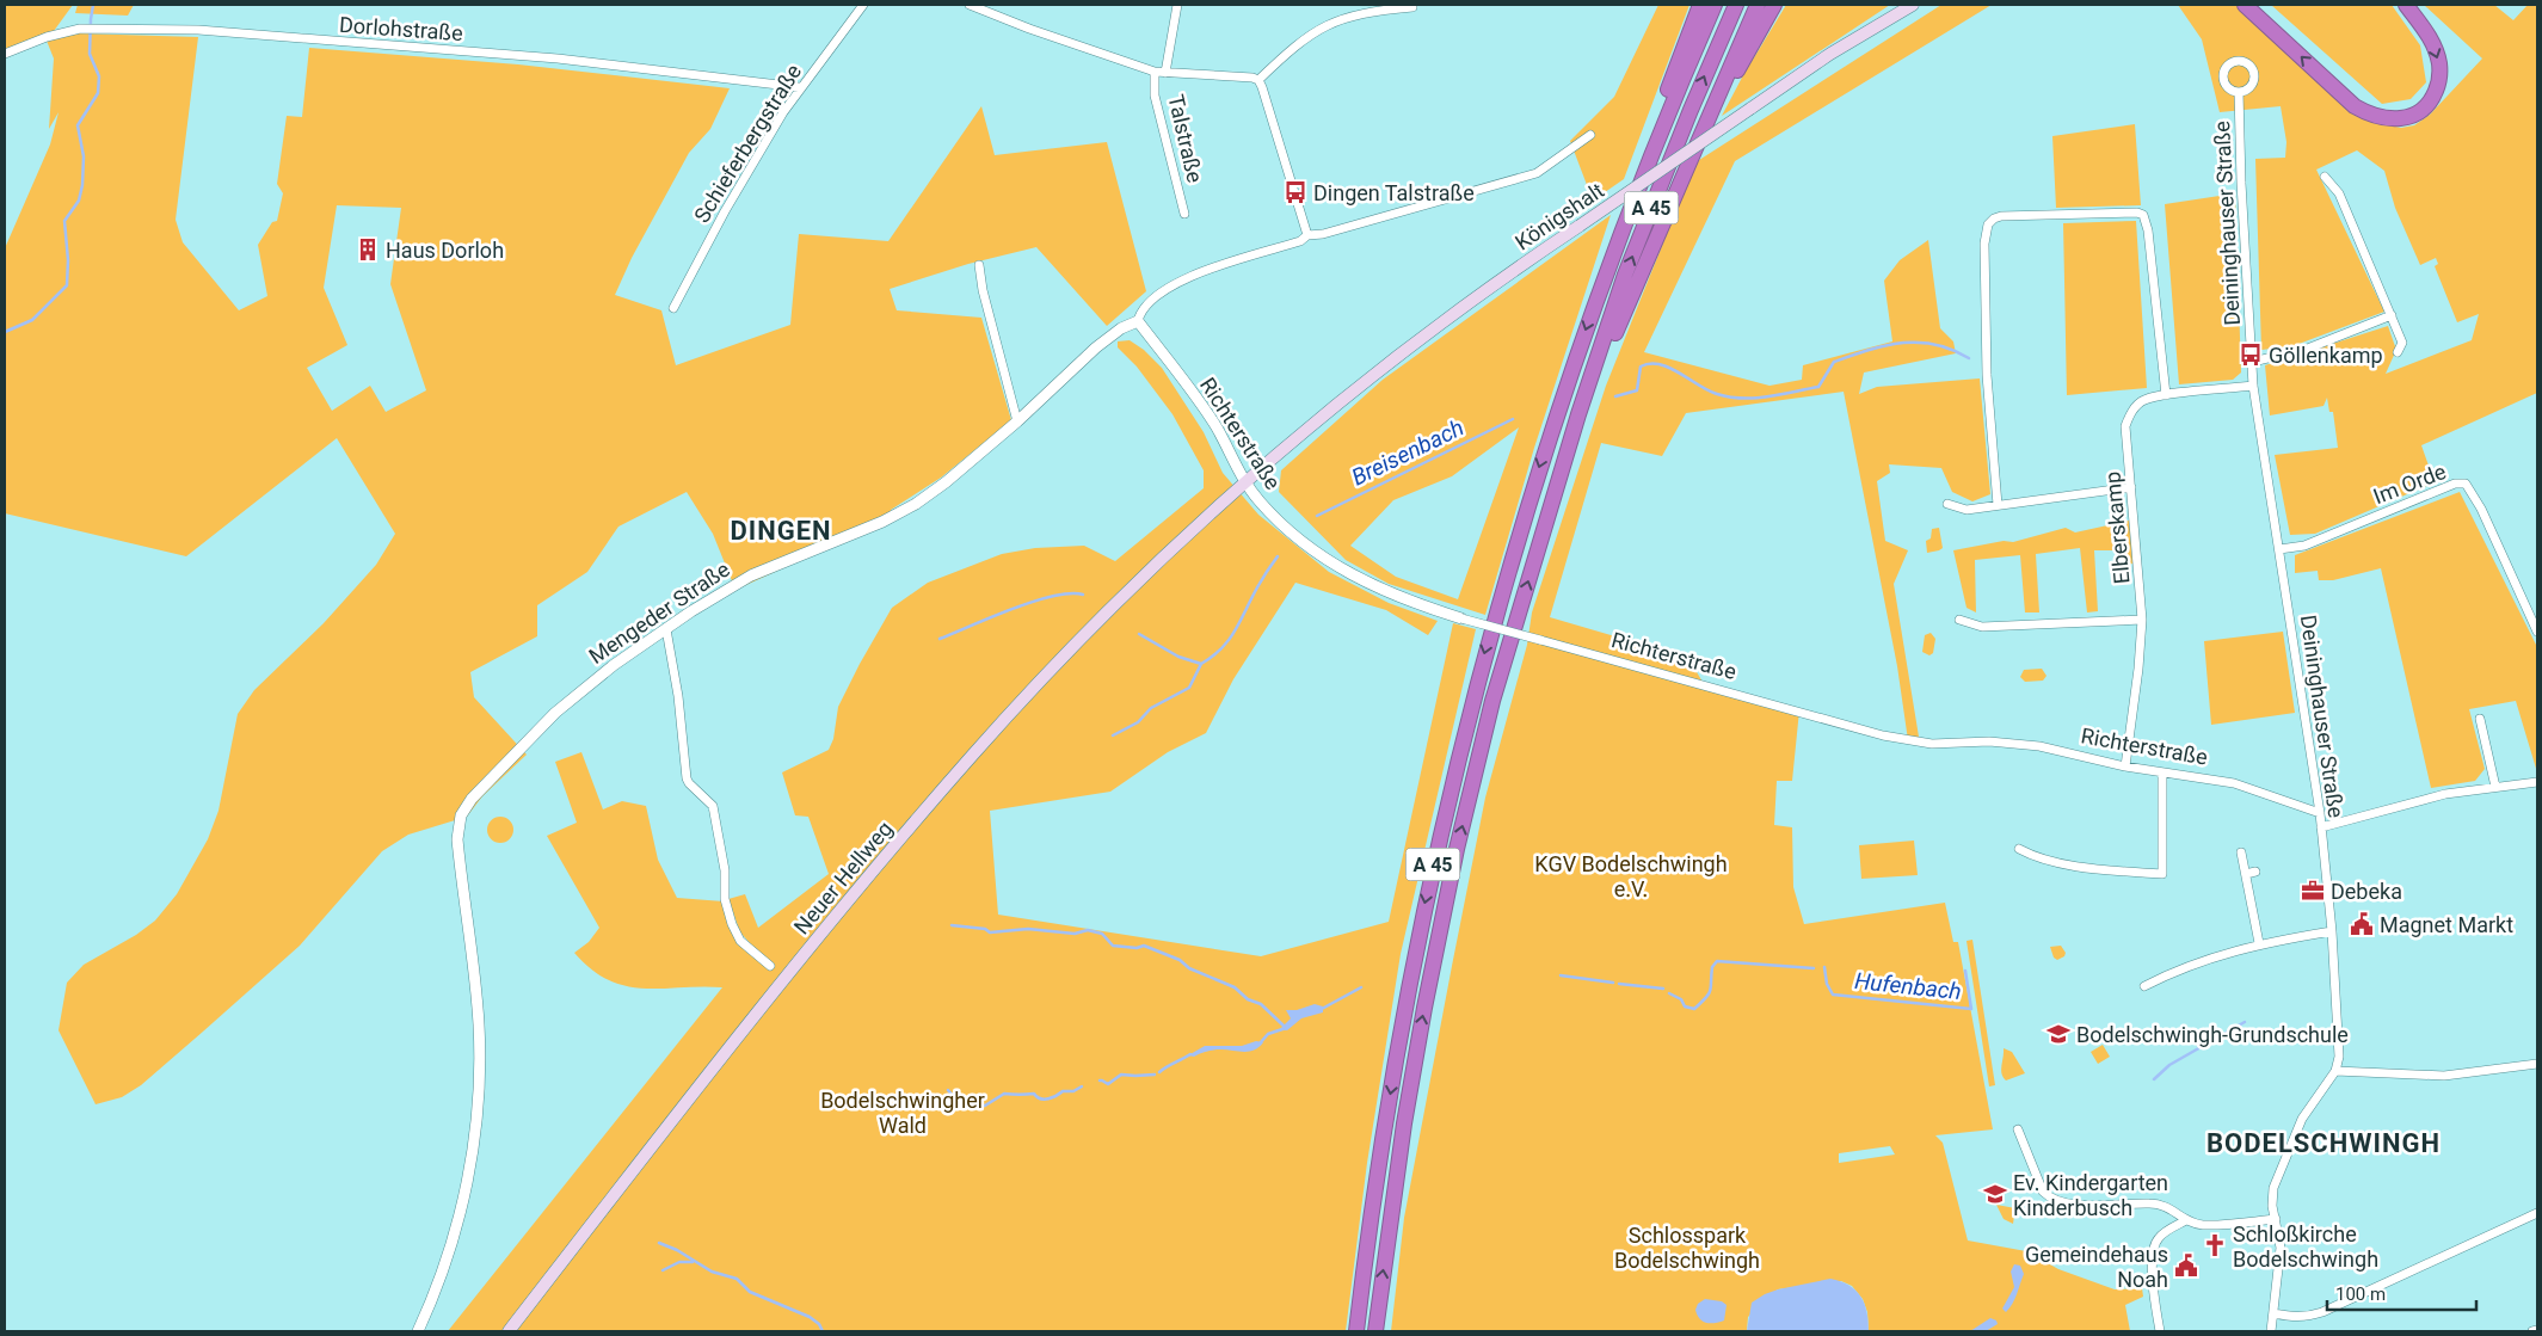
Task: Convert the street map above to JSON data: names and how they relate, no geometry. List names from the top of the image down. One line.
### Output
{"streets":{"highway":["A 45"],"main road":["Königshalt","Neuer Hellweg"],"street":["Dorlohstraße","Talstraße","Schieferbergstraße","Deininghauser Straße","Richterstraße","Im Orde","Elberskamp","Mengeder Straße"]},"crossings":[["Dorlohstraße","Schieferbergstraße"],["Königshalt","Richterstraße"],["Königshalt","Neuer Hellweg"],["Deininghauser Straße","Richterstraße"],["Deininghauser Straße","Im Orde"],["Deininghauser Straße","Elberskamp"],["Richterstraße","Elberskamp"],["Richterstraße","Mengeder Straße"],["Richterstraße","Neuer Hellweg"]],"districts":["DINGEN","BODELSCHWINGH"],"water":["Breisenbach","Hufenbach"],"parks":["KGV Bodelschwingh e.V.","Bodelschwingher Wald","Schlosspark Bodelschwingh"],"places":{"bus stop":["Dingen Talstraße","Göllenkamp"],"building":["Haus Dorloh"],"office":["Debeka"],"public building":["Magnet Markt","Gemeindehaus Noah"],"school or university":["Bodelschwingh-Grundschule","Ev. Kindergarten Kinderbusch"],"church":["Schloßkirche Bodelschwingh"]},"scale_bar":"100 m"}
